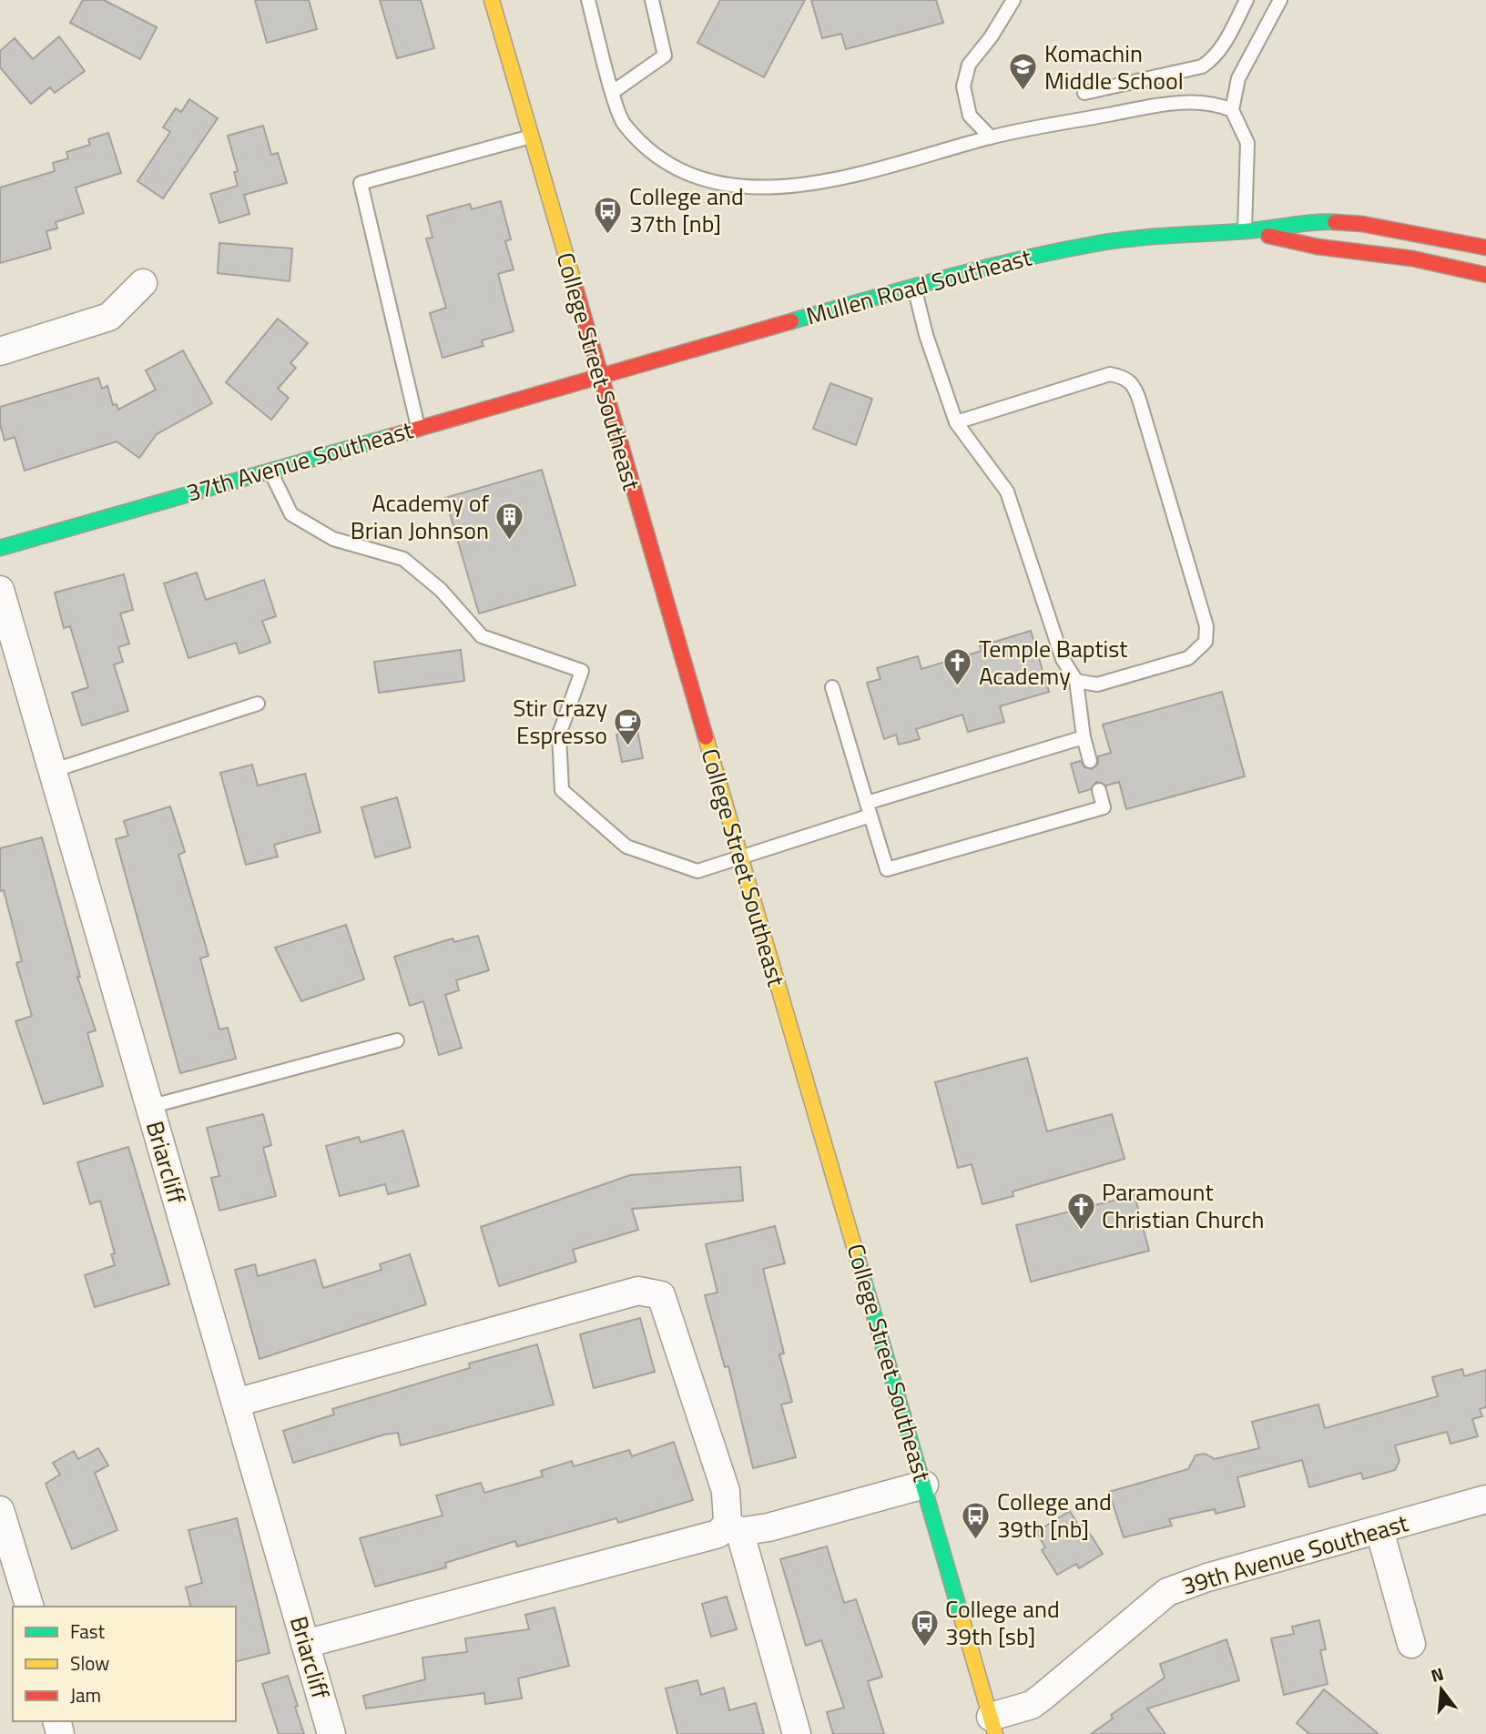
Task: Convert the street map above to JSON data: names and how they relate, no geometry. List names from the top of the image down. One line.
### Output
{"streets":{"main road":["Mullen Road Southeast","College Street Southeast","37th Avenue Southeast"],"street":["Briarcliff","39th Avenue Southeast"]},"crossings":[["Mullen Road Southeast","College Street Southeast"],["Mullen Road Southeast","37th Avenue Southeast"],["College Street Southeast","37th Avenue Southeast"],["College Street Southeast","39th Avenue Southeast"]],"places":{"school or university":["Komachin Middle School"],"bus stop":["College and 37th [nb]","College and 39th [nb]","College and 39th [sb]"],"building":["Academy of Brian Johnson"],"church":["Temple Baptist Academy","Paramount Christian Church"],"cafe":["Stir Crazy Espresso"]},"legend":["Fast","Slow","Jam"],"north":"top"}
